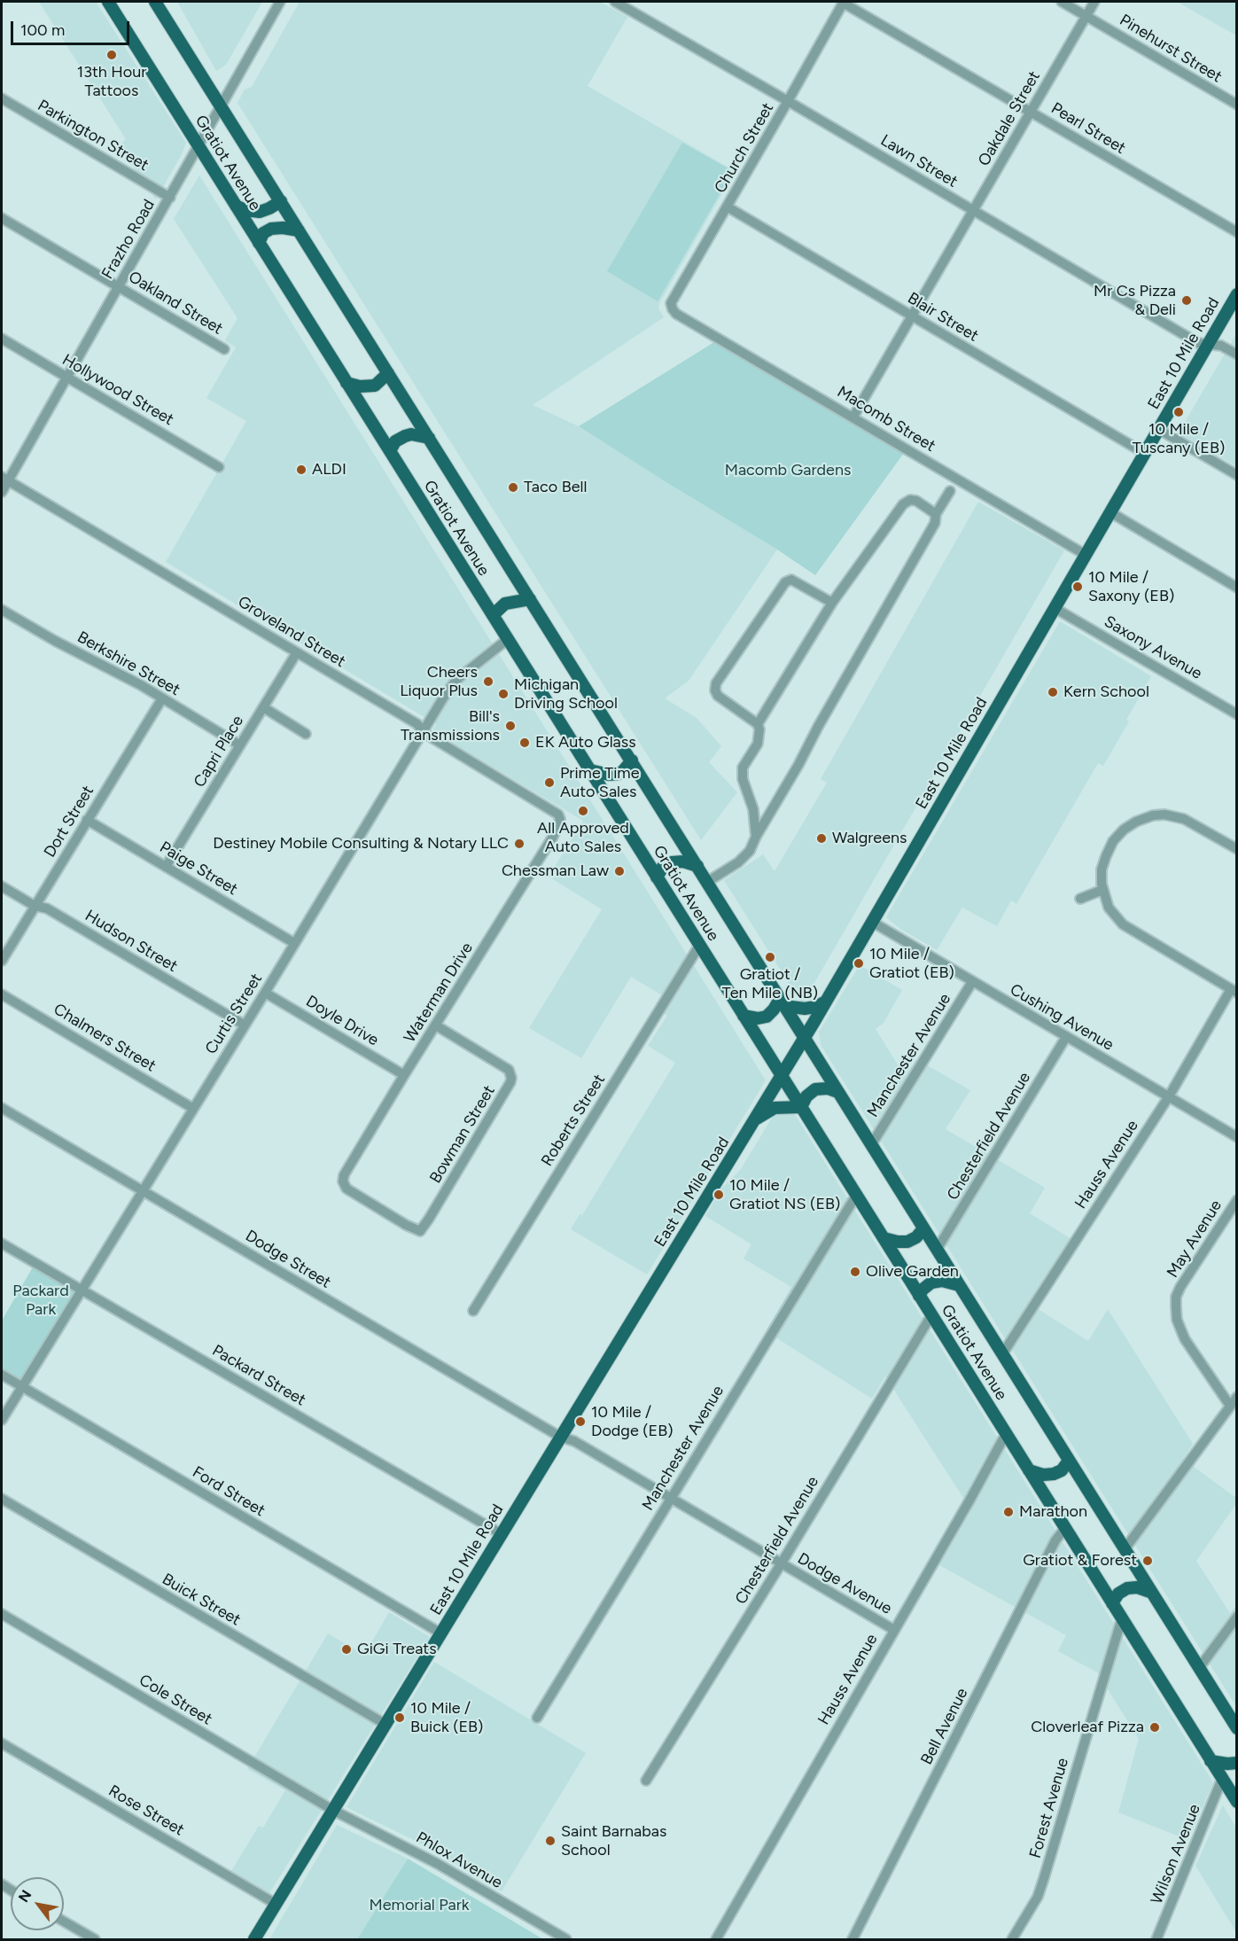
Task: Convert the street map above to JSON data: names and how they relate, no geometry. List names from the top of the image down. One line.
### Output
{"streets":{"main road":["Gratiot Avenue","East 10 Mile Road"],"street":["Pinehurst Street","Oakdale Street","Pearl Street","Parkington Street","Church Street","Lawn Street","Frazho Road","Oakland Street","Blair Street","Hollywood Street","Macomb Street","Groveland Street","Saxony Avenue","Berkshire Street","Capri Place","Dort Street","Paige Street","Hudson Street","Waterman Drive","Curtis Street","Cushing Avenue","Doyle Drive","Chalmers Street","Manchester Avenue","Roberts Street","Bowman Street","Chesterfield Avenue","Hauss Avenue","May Avenue","Dodge Street","Packard Street","Ford Street","Dodge Avenue","Buick Street","Cole Street","Bell Avenue","Forest Avenue","Rose Street","Wilson Avenue","Phlox Avenue"]},"crossings":[["Pinehurst Street","Oakdale Street"],["Oakdale Street","Pearl Street"],["Oakdale Street","Lawn Street"],["Oakdale Street","Blair Street"],["Oakdale Street","Macomb Street"],["Pearl Street","Church Street"],["Parkington Street","Frazho Road"],["Church Street","Lawn Street"],["Church Street","Blair Street"],["Church Street","Macomb Street"],["Lawn Street","East 10 Mile Road"],["Gratiot Avenue","Frazho Road"],["Gratiot Avenue","East 10 Mile Road"],["Gratiot Avenue","Curtis Street"],["Gratiot Avenue","Manchester Avenue"],["Gratiot Avenue","Roberts Street"],["Gratiot Avenue","Chesterfield Avenue"],["Gratiot Avenue","Hauss Avenue"],["Gratiot Avenue","Bell Avenue"],["Gratiot Avenue","Forest Avenue"],["Gratiot Avenue","Wilson Avenue"],["Frazho Road","Oakland Street"],["Frazho Road","Hollywood Street"],["Frazho Road","Groveland Street"],["Blair Street","East 10 Mile Road"],["East 10 Mile Road","Macomb Street"],["East 10 Mile Road","Saxony Avenue"],["East 10 Mile Road","Cushing Avenue"],["East 10 Mile Road","Dodge Street"],["East 10 Mile Road","Packard Street"],["East 10 Mile Road","Ford Street"],["East 10 Mile Road","Dodge Avenue"],["East 10 Mile Road","Buick Street"],["East 10 Mile Road","Cole Street"],["East 10 Mile Road","Rose Street"],["East 10 Mile Road","Phlox Avenue"],["Groveland Street","Capri Place"],["Groveland Street","Waterman Drive"],["Groveland Street","Curtis Street"],["Berkshire Street","Capri Place"],["Berkshire Street","Dort Street"],["Capri Place","Paige Street"],["Dort Street","Paige Street"],["Dort Street","Hudson Street"],["Paige Street","Curtis Street"],["Hudson Street","Curtis Street"],["Waterman Drive","Doyle Drive"],["Waterman Drive","Bowman Street"],["Curtis Street","Doyle Drive"],["Curtis Street","Chalmers Street"],["Curtis Street","Dodge Street"],["Curtis Street","Packard Street"],["Curtis Street","Ford Street"],["Cushing Avenue","Manchester Avenue"],["Cushing Avenue","Chesterfield Avenue"],["Cushing Avenue","Hauss Avenue"],["Manchester Avenue","Dodge Avenue"],["Chesterfield Avenue","Dodge Avenue"],["Hauss Avenue","Dodge Avenue"],["Dodge Street","Dodge Avenue"],["Cole Street","Phlox Avenue"]],"parks":["Macomb Gardens","Packard Park","Memorial Park"],"places":["13th Hour Tattoos","Mr Cs Pizza & Deli","10 Mile / Tuscany (EB)","ALDI","Taco Bell","10 Mile / Saxony (EB)","Cheers Liquor Plus","Kern School","Michigan Driving School","Bill's Transmissions","EK Auto Glass","Prime Time Auto Sales","All Approved Auto Sales","Walgreens","Destiney Mobile Consulting & Notary LLC","Chessman Law","Gratiot / Ten Mile (NB)","10 Mile / Gratiot (EB)","10 Mile / Gratiot NS (EB)","Olive Garden","10 Mile / Dodge (EB)","Marathon","Gratiot & Forest","GiGi Treats","10 Mile / Buick (EB)","Cloverleaf Pizza","Saint Barnabas School"],"scale_bar":"100 m","north":"top left"}
